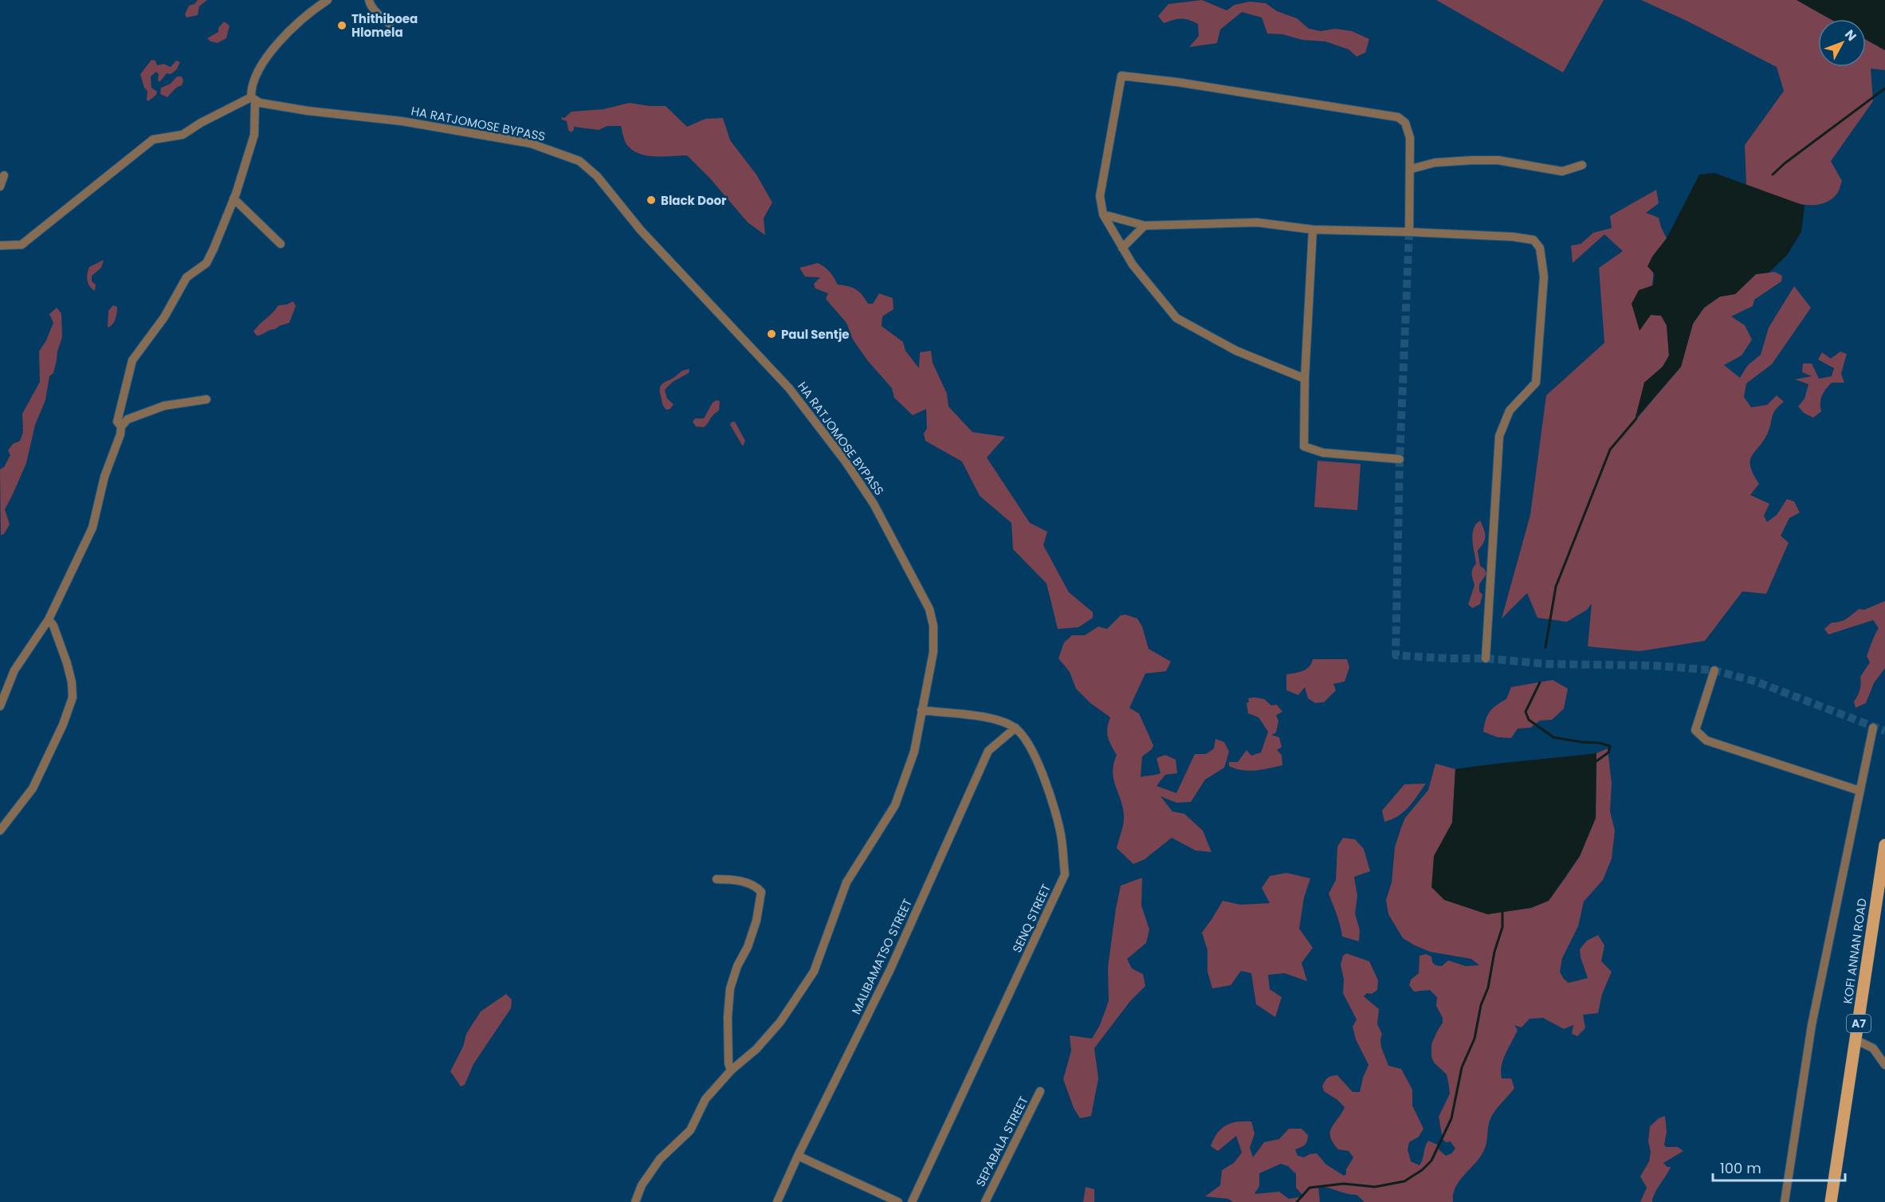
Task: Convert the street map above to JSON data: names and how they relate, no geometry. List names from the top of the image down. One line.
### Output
{"streets":{"main road":["KOFI ANNAN ROAD","A7"],"street":["HA RATJOMOSE BYPASS","SENQ STREET","MALIBAMATSO STREET","SEPABALA STREET"]},"crossings":[["SENQ STREET","MALIBAMATSO STREET"]],"places":["Thithiboea Hlomela","Black Door","Paul Sentje"],"scale_bar":"100 m","north":"top right"}
